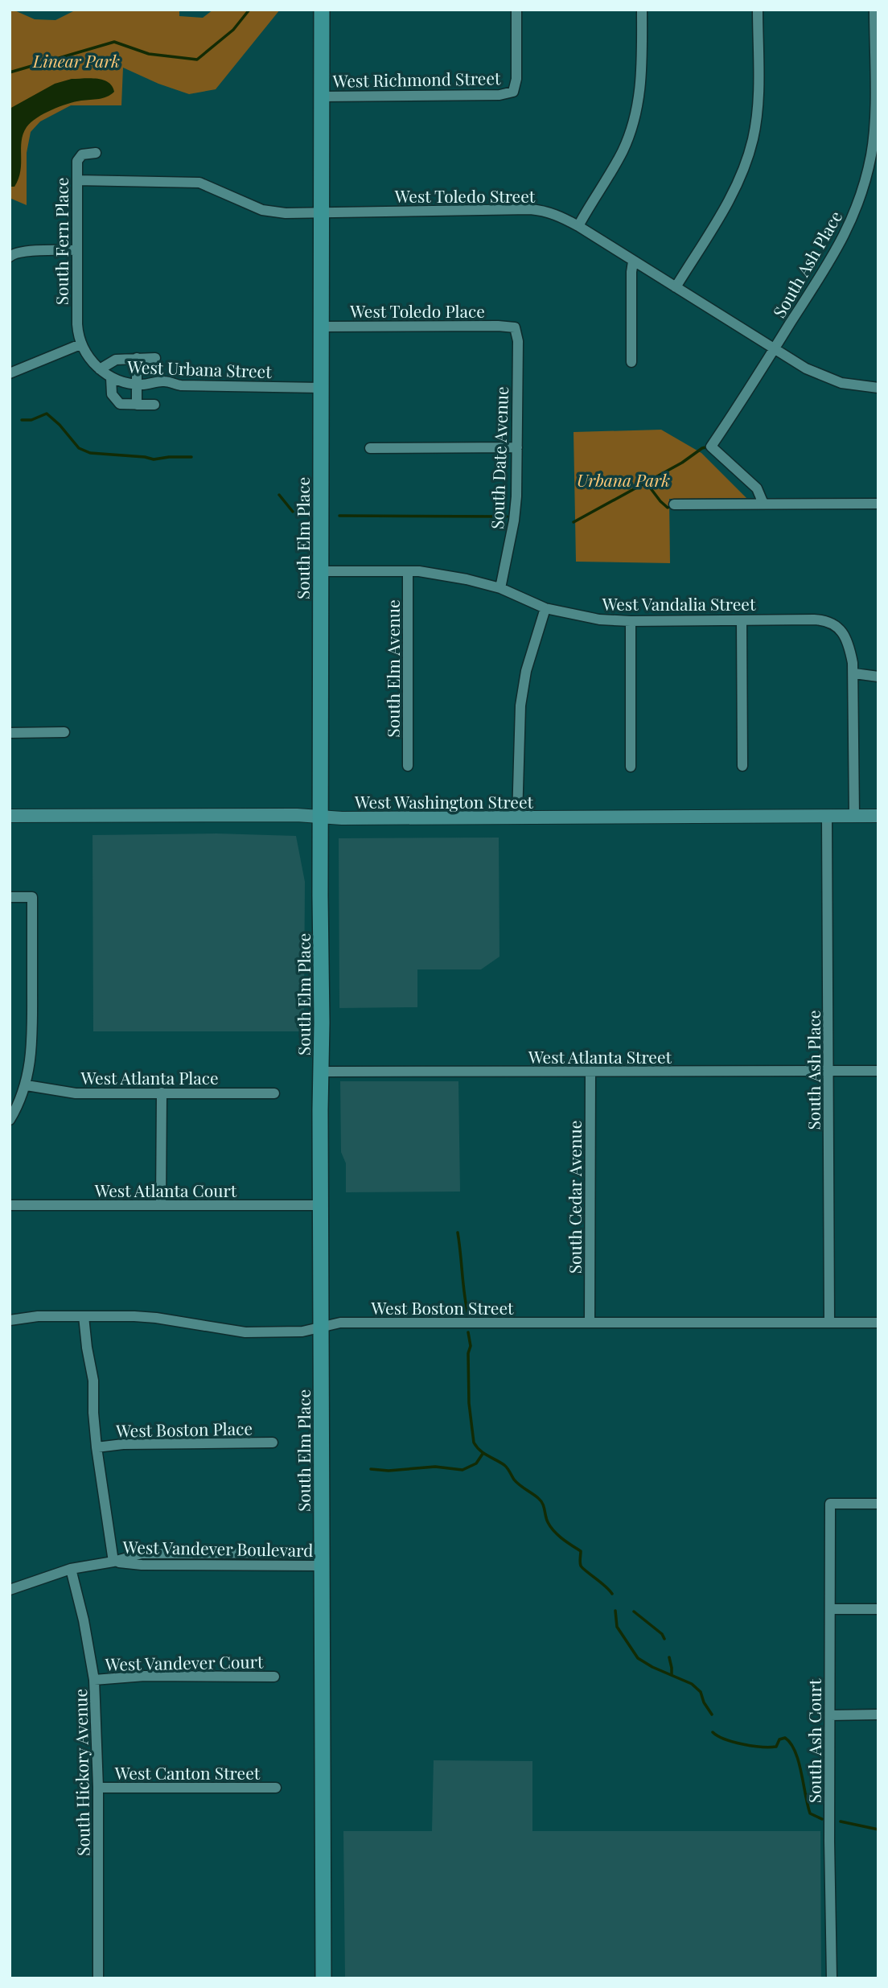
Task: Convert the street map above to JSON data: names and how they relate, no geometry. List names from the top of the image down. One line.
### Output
{"streets":{"main road":["South Elm Place","West Washington Street"],"street":["West Richmond Street","West Toledo Street","South Fern Place","South Ash Place","West Toledo Place","West Urbana Street","South Date Avenue","West Vandalia Street","South Elm Avenue","West Atlanta Street","West Atlanta Place","West Atlanta Court","South Cedar Avenue","West Boston Street","West Boston Place","West Vandever Boulevard","West Vandever Court","South Ash Court","South Hickory Avenue","West Canton Street"]},"crossings":[["West Richmond Street","South Elm Place"],["West Toledo Street","South Fern Place"],["West Toledo Street","South Ash Place"],["West Toledo Street","South Elm Place"],["South Fern Place","West Urbana Street"],["South Ash Place","West Washington Street"],["South Ash Place","West Atlanta Street"],["South Ash Place","West Boston Street"],["West Toledo Place","South Date Avenue"],["West Toledo Place","South Elm Place"],["West Urbana Street","South Elm Place"],["South Date Avenue","West Vandalia Street"],["South Elm Place","West Vandalia Street"],["South Elm Place","West Washington Street"],["South Elm Place","West Atlanta Street"],["South Elm Place","West Atlanta Court"],["South Elm Place","West Boston Street"],["South Elm Place","West Vandever Boulevard"],["West Vandalia Street","South Elm Avenue"],["West Atlanta Street","South Cedar Avenue"],["South Cedar Avenue","West Boston Street"],["West Vandever Boulevard","South Hickory Avenue"],["West Vandever Court","South Hickory Avenue"],["South Hickory Avenue","West Canton Street"]],"parks":["Linear Park","Urbana Park"]}
